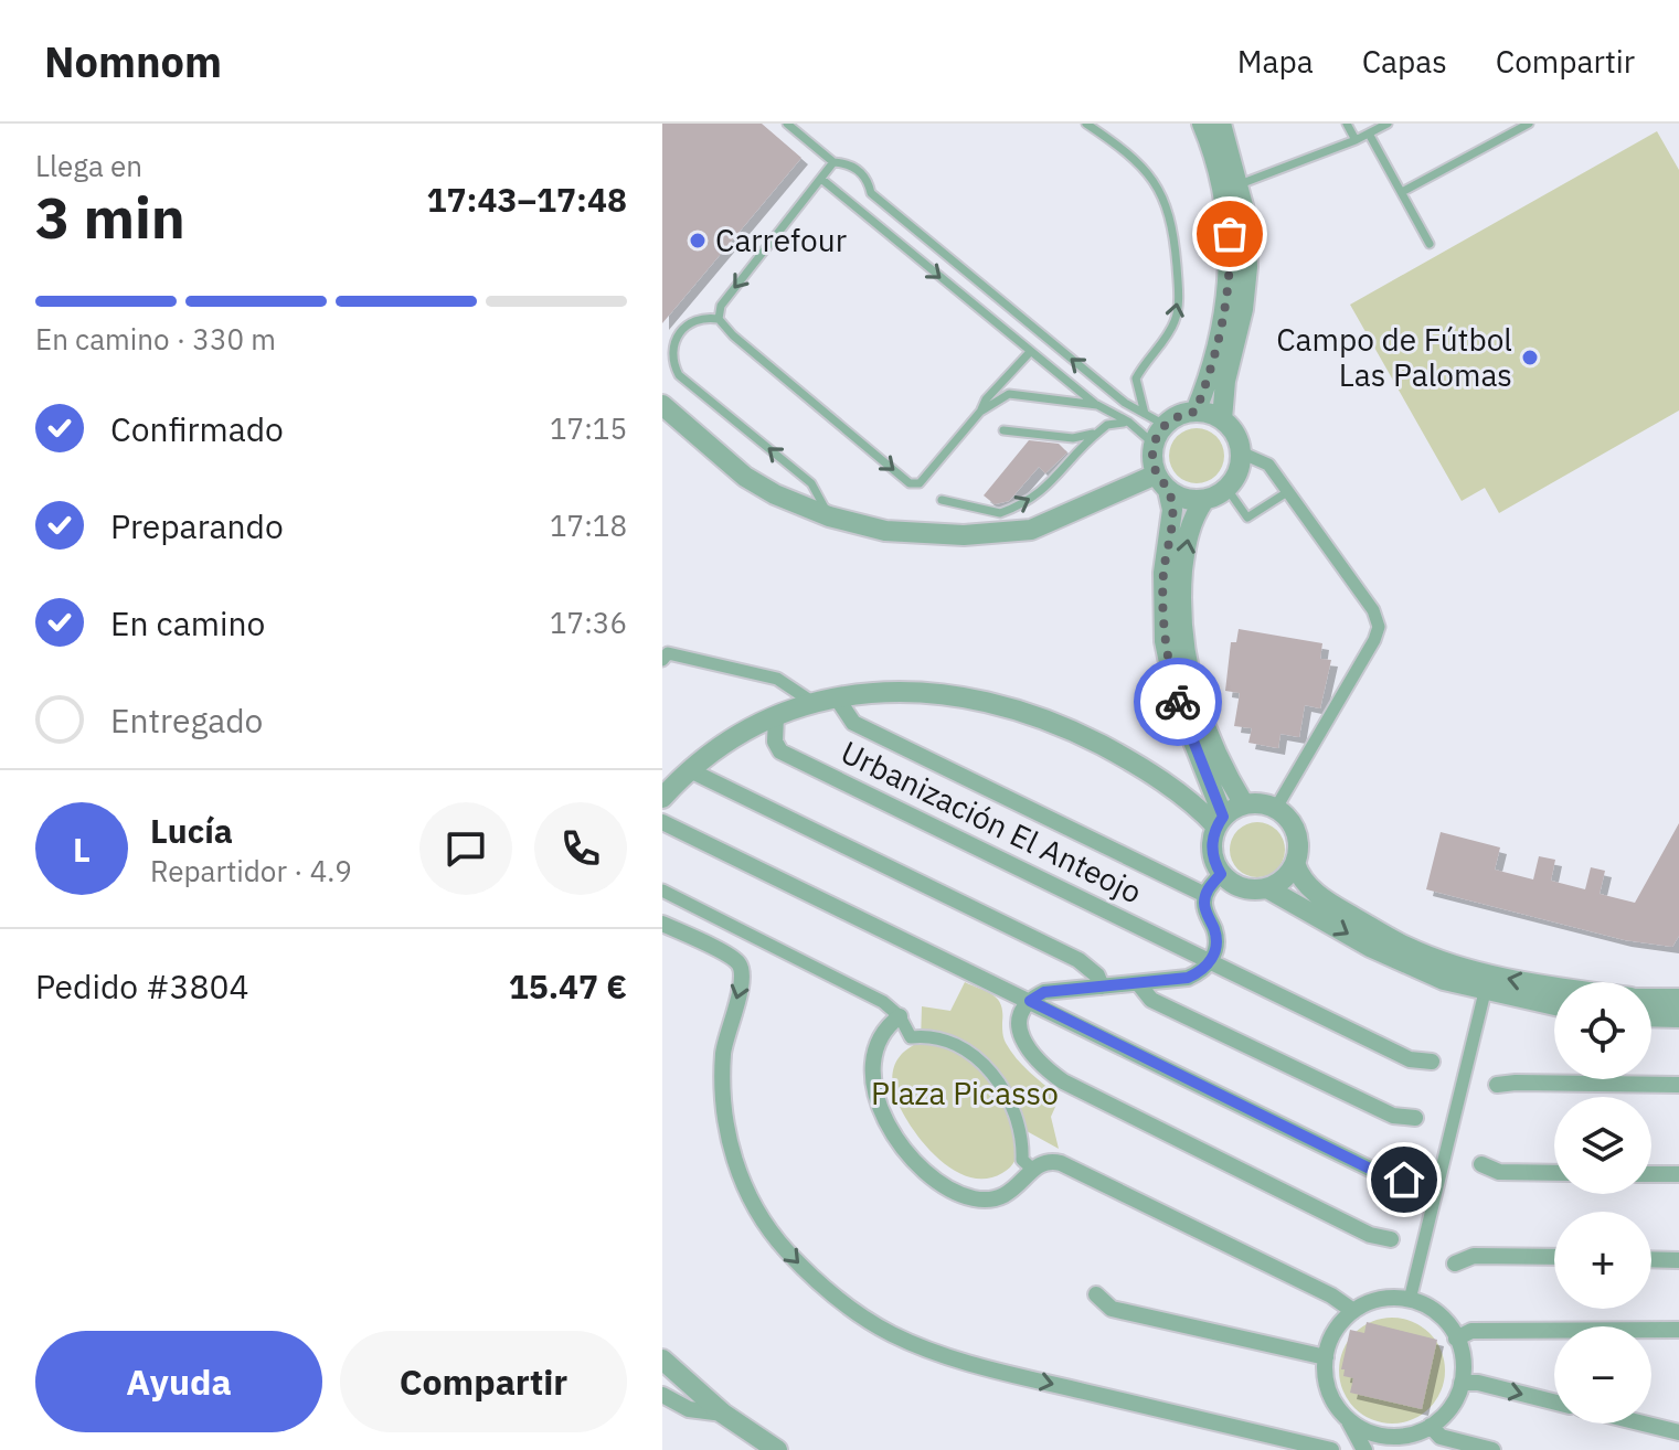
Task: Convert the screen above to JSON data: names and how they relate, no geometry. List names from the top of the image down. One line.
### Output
{"streets":{"street":["Urbanización El Anteojo"]},"parks":["Plaza Picasso"],"places":["Carrefour","Campo de Fútbol Las Palomas"],"page":{"header":"Nomnom","nav":["Mapa","Capas","Compartir"],"heading":["3 min","Llega en","17:43–17:48"],"panel":["Lucía","Repartidor · 4.9","Pedido #3804","15.47 €"],"bar":"En camino · 330 m","list":[["Confirmado","17:15"],["Preparando","17:18"],["En camino","17:36"],"Entregado"],"round":"L","map_buttons":["+","−"],"buttons":["Ayuda","Compartir"]}}
